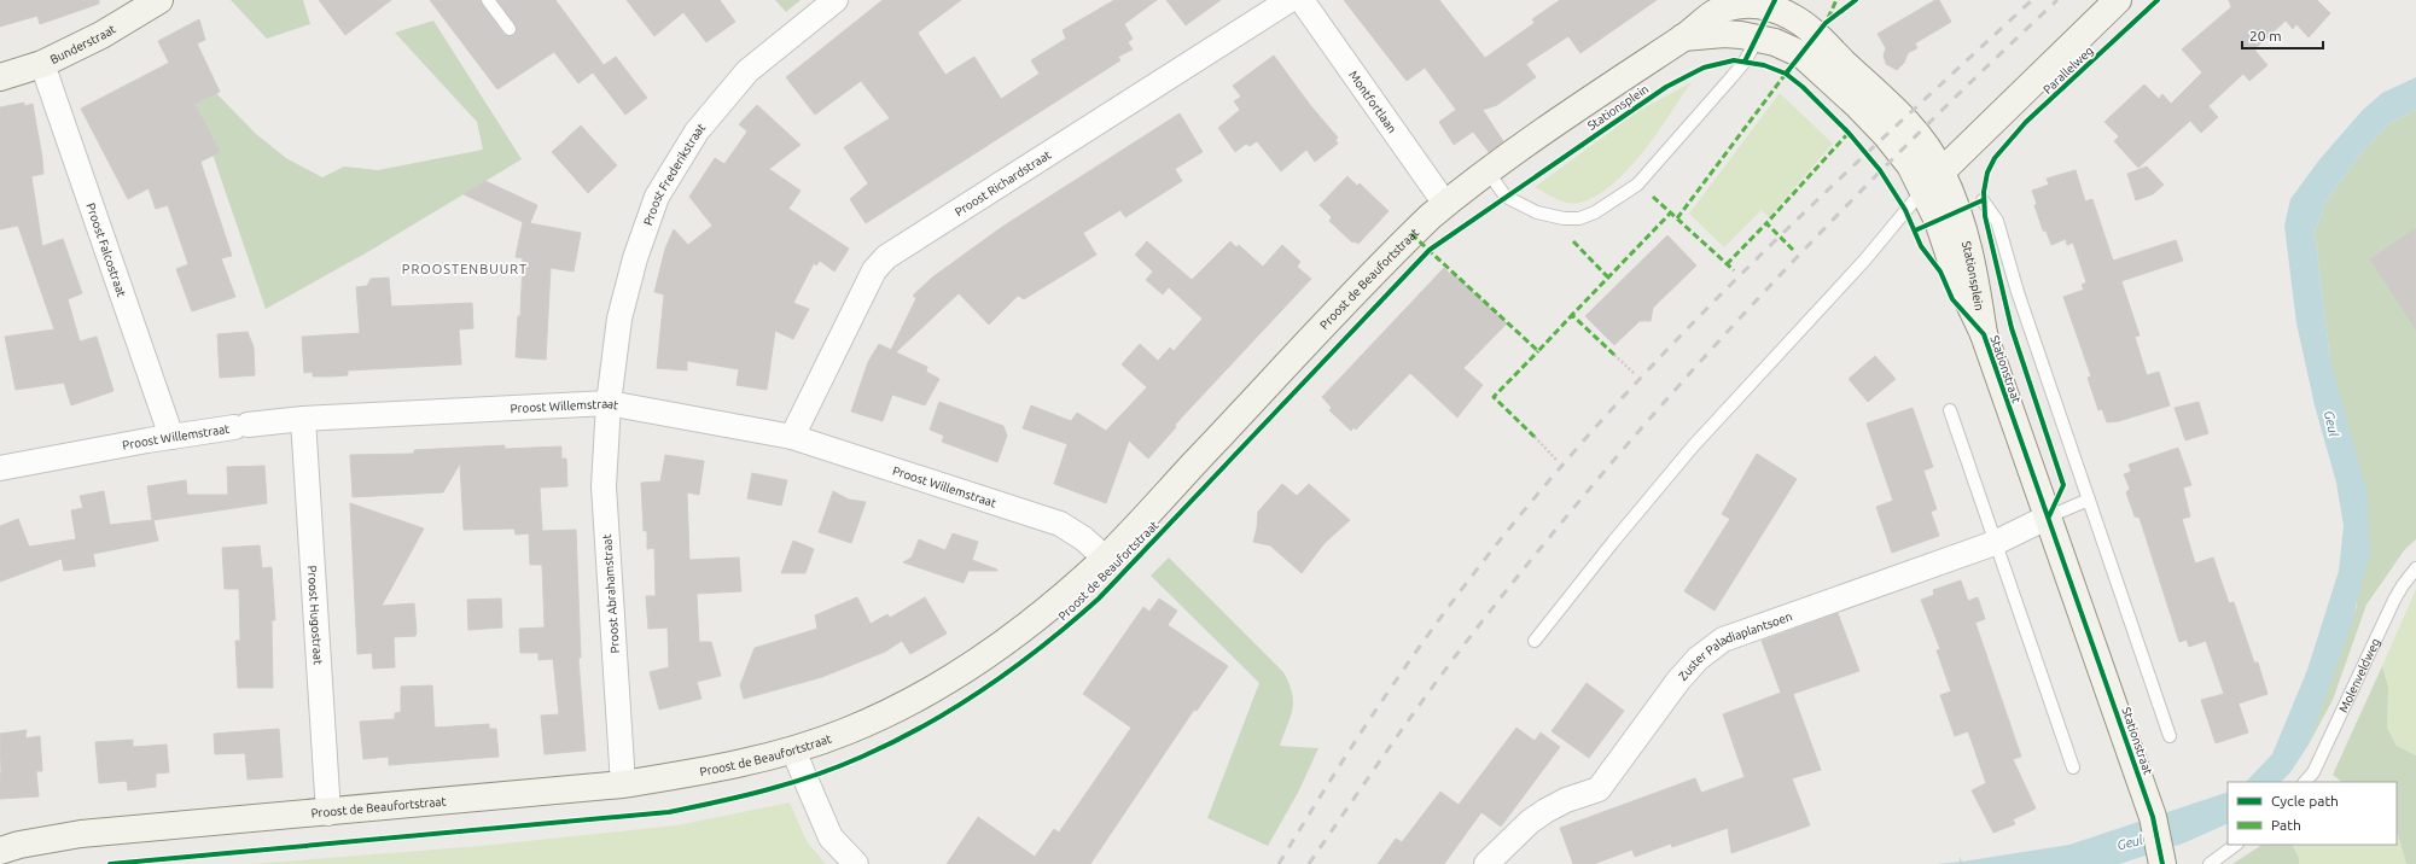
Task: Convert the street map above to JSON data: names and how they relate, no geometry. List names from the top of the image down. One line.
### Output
{"streets":{"street":["Bunderstraat","Parallelweg","Montfortlaan","Stationsplein","Proost Frederikstraat","Proost Richardstraat","Proost Falcostraat","Proost de Beaufortstraat","Stationstraat","Proost Willemstraat","Proost Abrahamstraat","Proost Hugostraat","Zuster Paladiaplantsoen"],"lane":["Molenveldweg"]},"crossings":[["Bunderstraat","Proost Falcostraat"],["Parallelweg","Stationsplein"],["Montfortlaan","Stationsplein"],["Montfortlaan","Proost de Beaufortstraat"],["Stationsplein","Proost de Beaufortstraat"],["Stationsplein","Stationstraat"],["Proost Frederikstraat","Proost Willemstraat"],["Proost Frederikstraat","Proost Abrahamstraat"],["Proost Richardstraat","Proost Willemstraat"],["Proost Falcostraat","Proost Willemstraat"],["Proost de Beaufortstraat","Proost Willemstraat"],["Proost de Beaufortstraat","Proost Abrahamstraat"],["Proost de Beaufortstraat","Proost Hugostraat"],["Stationstraat","Zuster Paladiaplantsoen"],["Proost Willemstraat","Proost Abrahamstraat"],["Proost Willemstraat","Proost Hugostraat"]],"districts":["PROOSTENBUURT"],"water":["Geul"],"legend":["Cycle path","Path"],"scale_bar":"20 m"}
